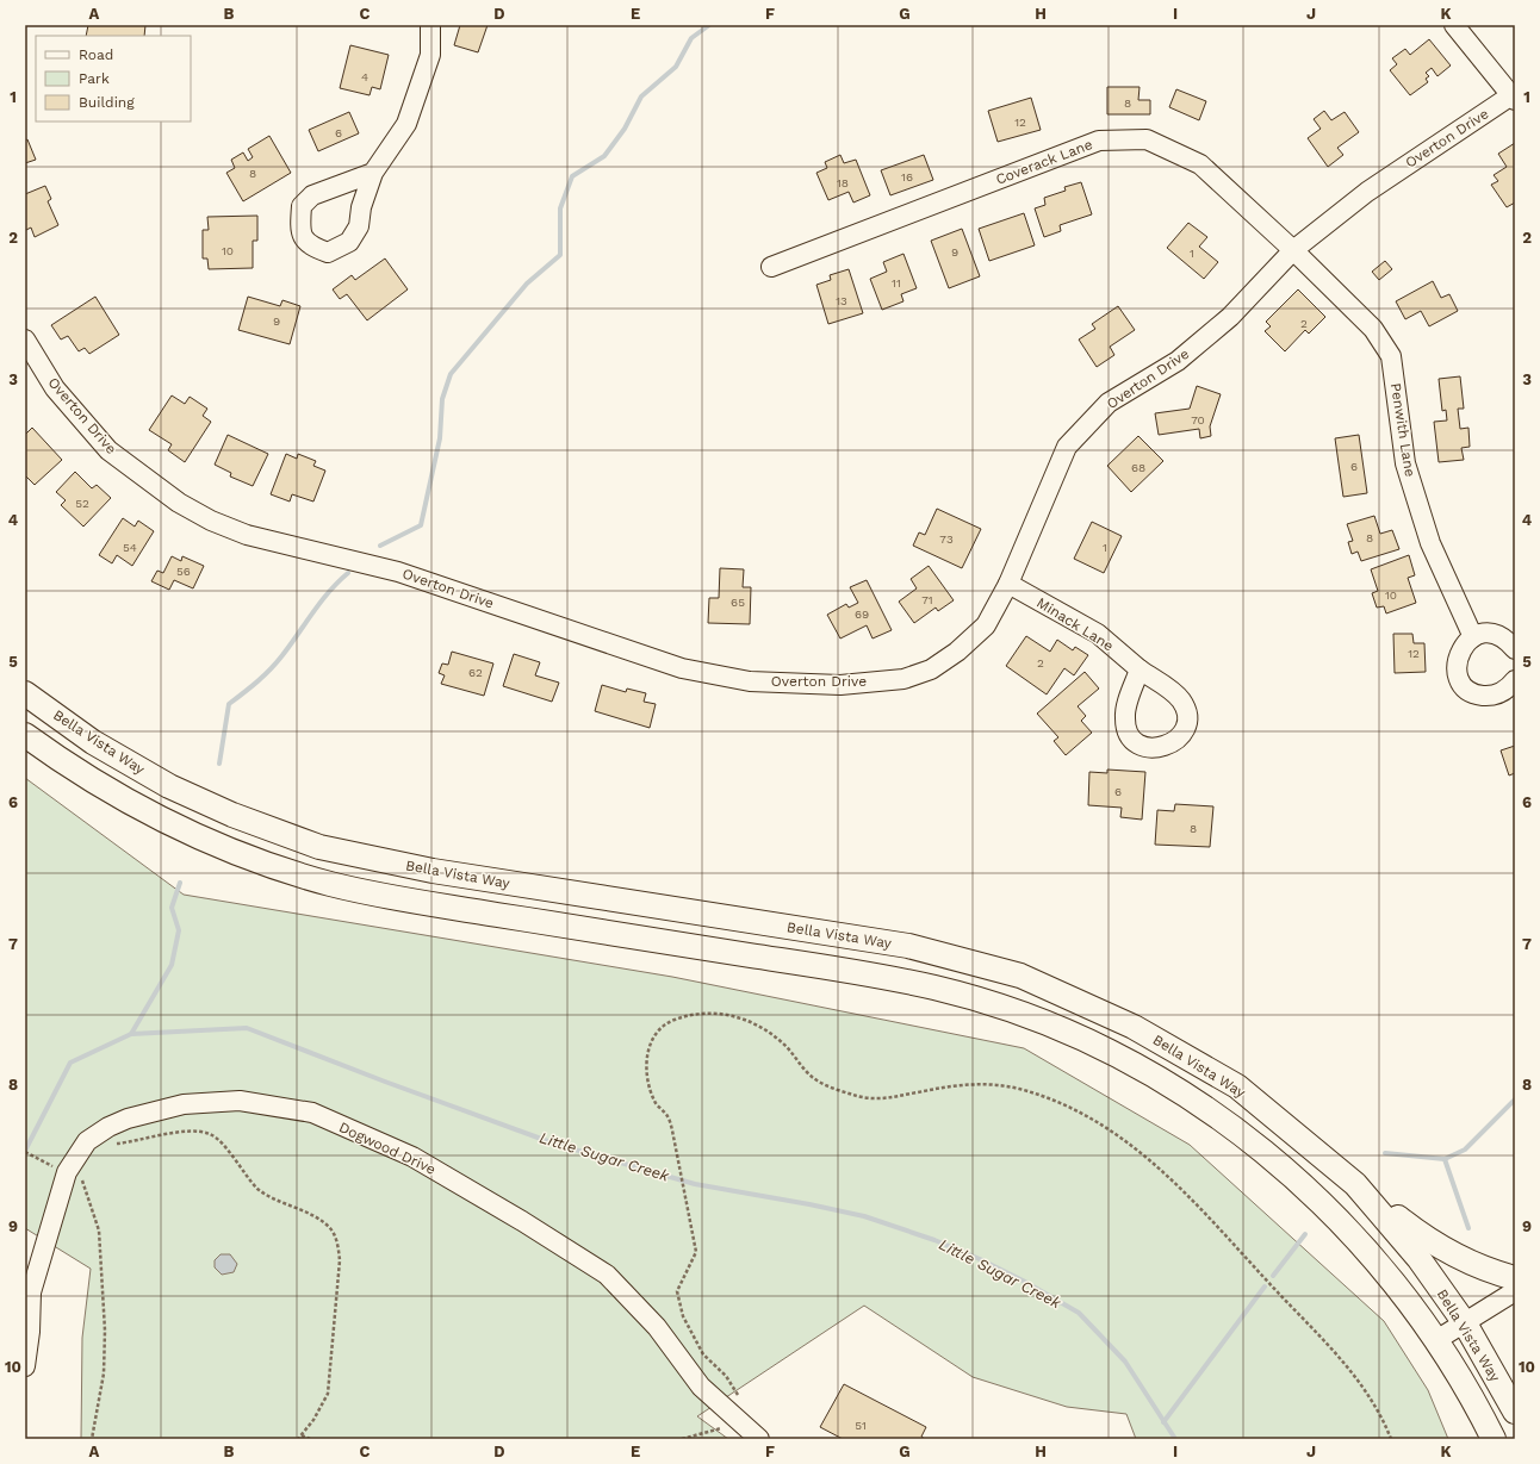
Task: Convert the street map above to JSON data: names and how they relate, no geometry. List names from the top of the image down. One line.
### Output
{"streets":{"main road":["Bella Vista Way"],"street":["Overton Drive","Coverack Lane","Penwith Lane","Minack Lane","Dogwood Drive"]},"crossings":[["Overton Drive","Coverack Lane"],["Overton Drive","Penwith Lane"],["Overton Drive","Minack Lane"],["Coverack Lane","Penwith Lane"]],"water":["Little Sugar Creek"],"house_numbers":["4","8","12","6","8","16","18","10","9","1","11","13","9","2","70","6","68","52","8","73","54","1","56","10","71","65","69","12","2","62","6","8","51"],"legend":["Road","Park","Building"],"grid":{"columns":["A","B","C","D","E","F","G","H","I","J","K"],"rows":["1","2","3","4","5","6","7","8","9","10"]}}
